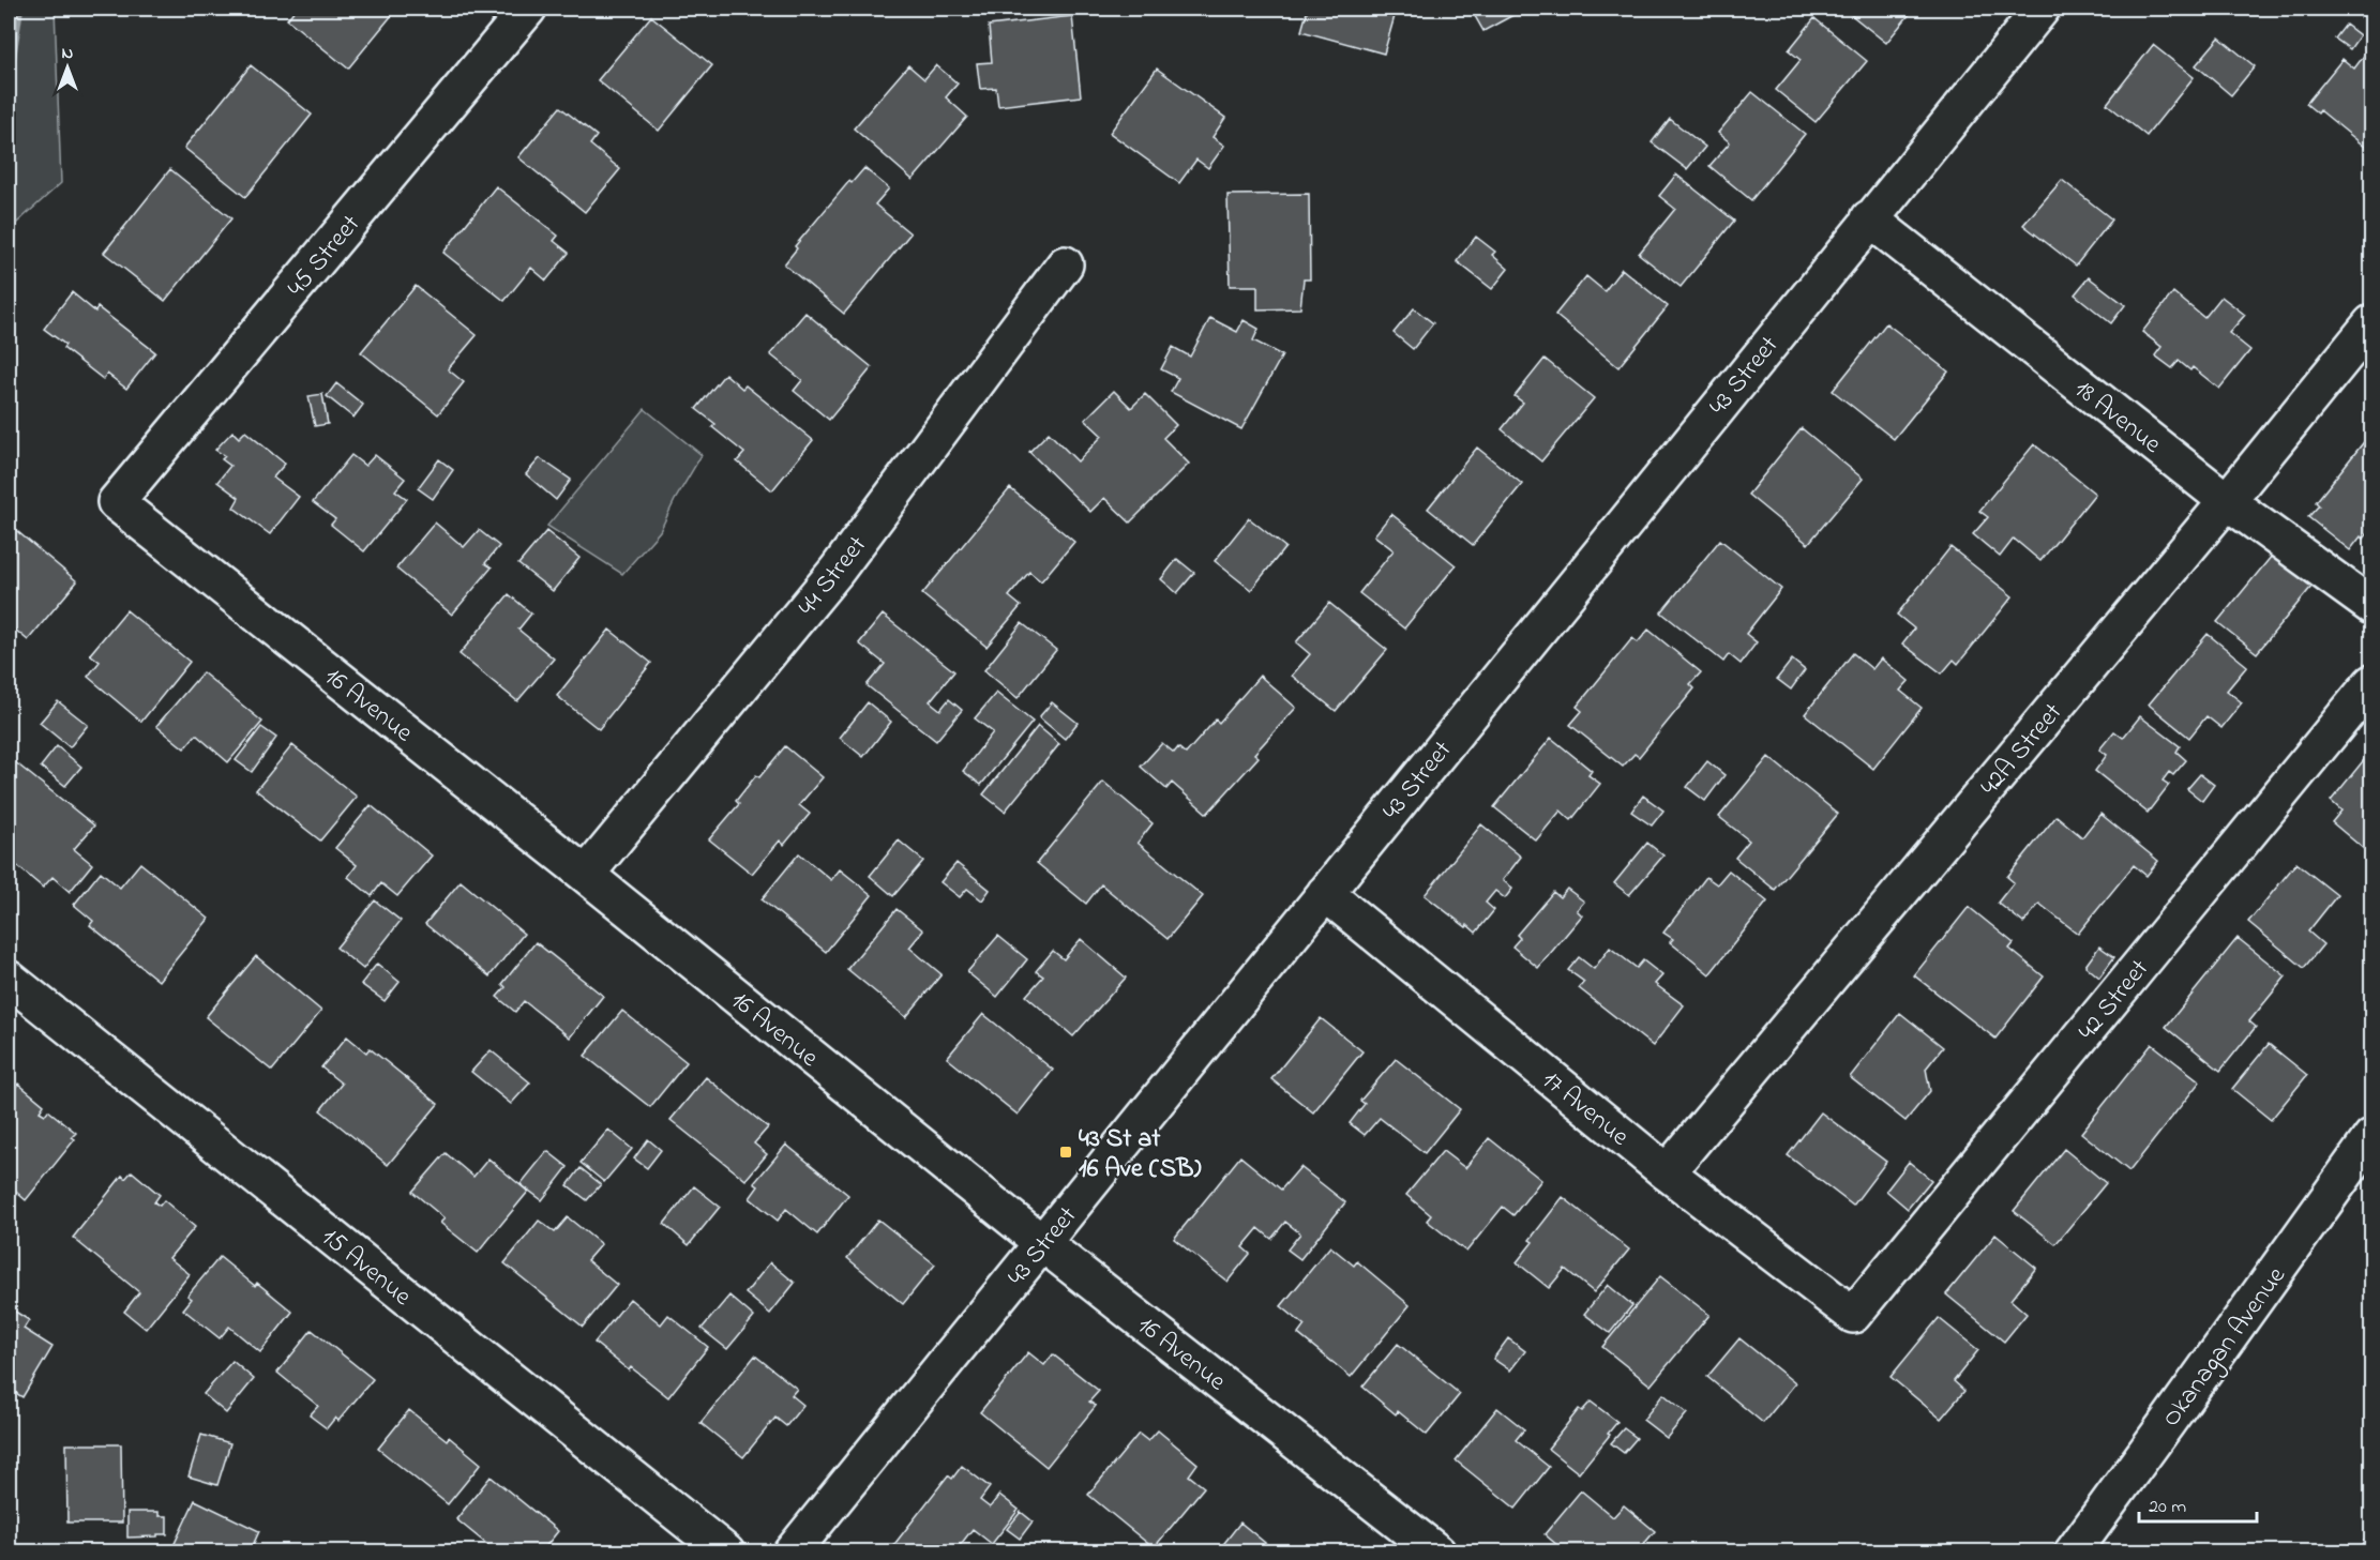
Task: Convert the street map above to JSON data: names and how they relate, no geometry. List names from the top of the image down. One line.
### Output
{"streets":{"street":["45 Street","43 Street","18 Avenue","44 Street","16 Avenue","42A Street","42 Street","17 Avenue","15 Avenue","Okanagan Avenue"]},"crossings":[["45 Street","16 Avenue"],["43 Street","18 Avenue"],["43 Street","16 Avenue"],["43 Street","17 Avenue"],["18 Avenue","42A Street"],["44 Street","16 Avenue"],["42A Street","17 Avenue"],["42 Street","17 Avenue"]],"places":{"transit":["43 St at 16 Ave (SB)"]},"scale_bar":"20 m","north":"top"}
